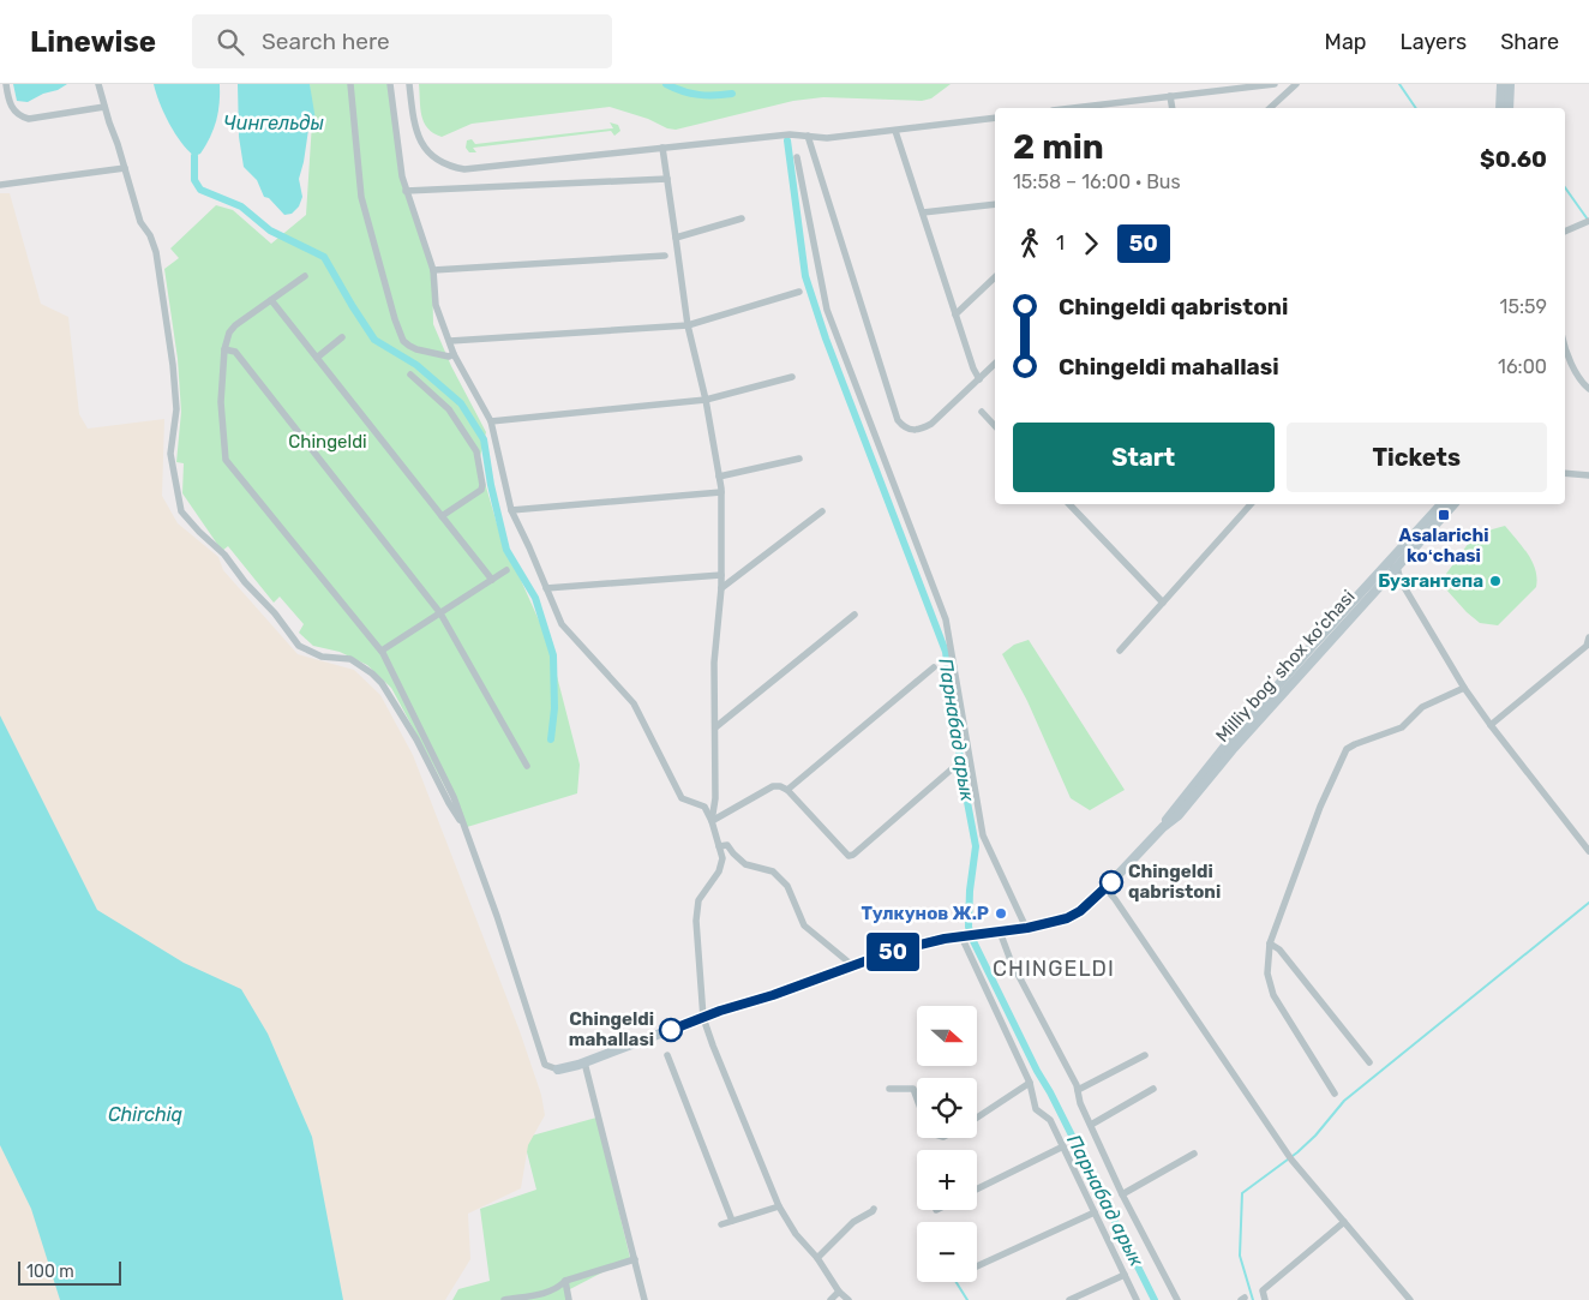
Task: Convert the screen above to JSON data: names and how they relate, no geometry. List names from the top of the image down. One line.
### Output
{"streets":{"main road":["Milliy bog‘ shox ko‘chasi"]},"districts":["CHINGELDI"],"water":["Чингельды","Парнабад арык","Chirchiq"],"parks":["Chingeldi"],"places":{"transit":["Asalarichi koʻchasi"],"other":["Бузгантепа","Chingeldi qabristoni","Тулкунов Ж.Р","Chingeldi mahallasi"]},"lines":["bus line 50"],"scale_bar":"100 m","north":"right","page":{"header":"Linewise","search":"Search here","nav":["Map","Layers","Share"],"on_map":"50","heading":["2 min","15:58 – 16:00 · Bus","$0.60"],"legs":["1","50"],"list":[{"name":"Chingeldi qabristoni","value":"15:59"},{"name":"Chingeldi mahallasi","value":"16:00"}],"buttons":["Start","Tickets"],"map_buttons":["+","−"],"scale":"100 m"}}
